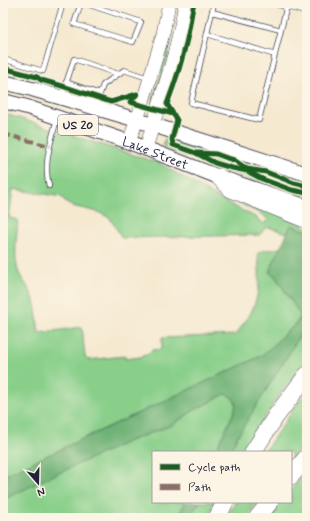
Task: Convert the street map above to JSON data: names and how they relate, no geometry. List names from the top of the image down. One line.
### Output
{"streets":{"main road":["US 20","Lake Street"]},"legend":["Cycle path","Path"],"north":"bottom"}
